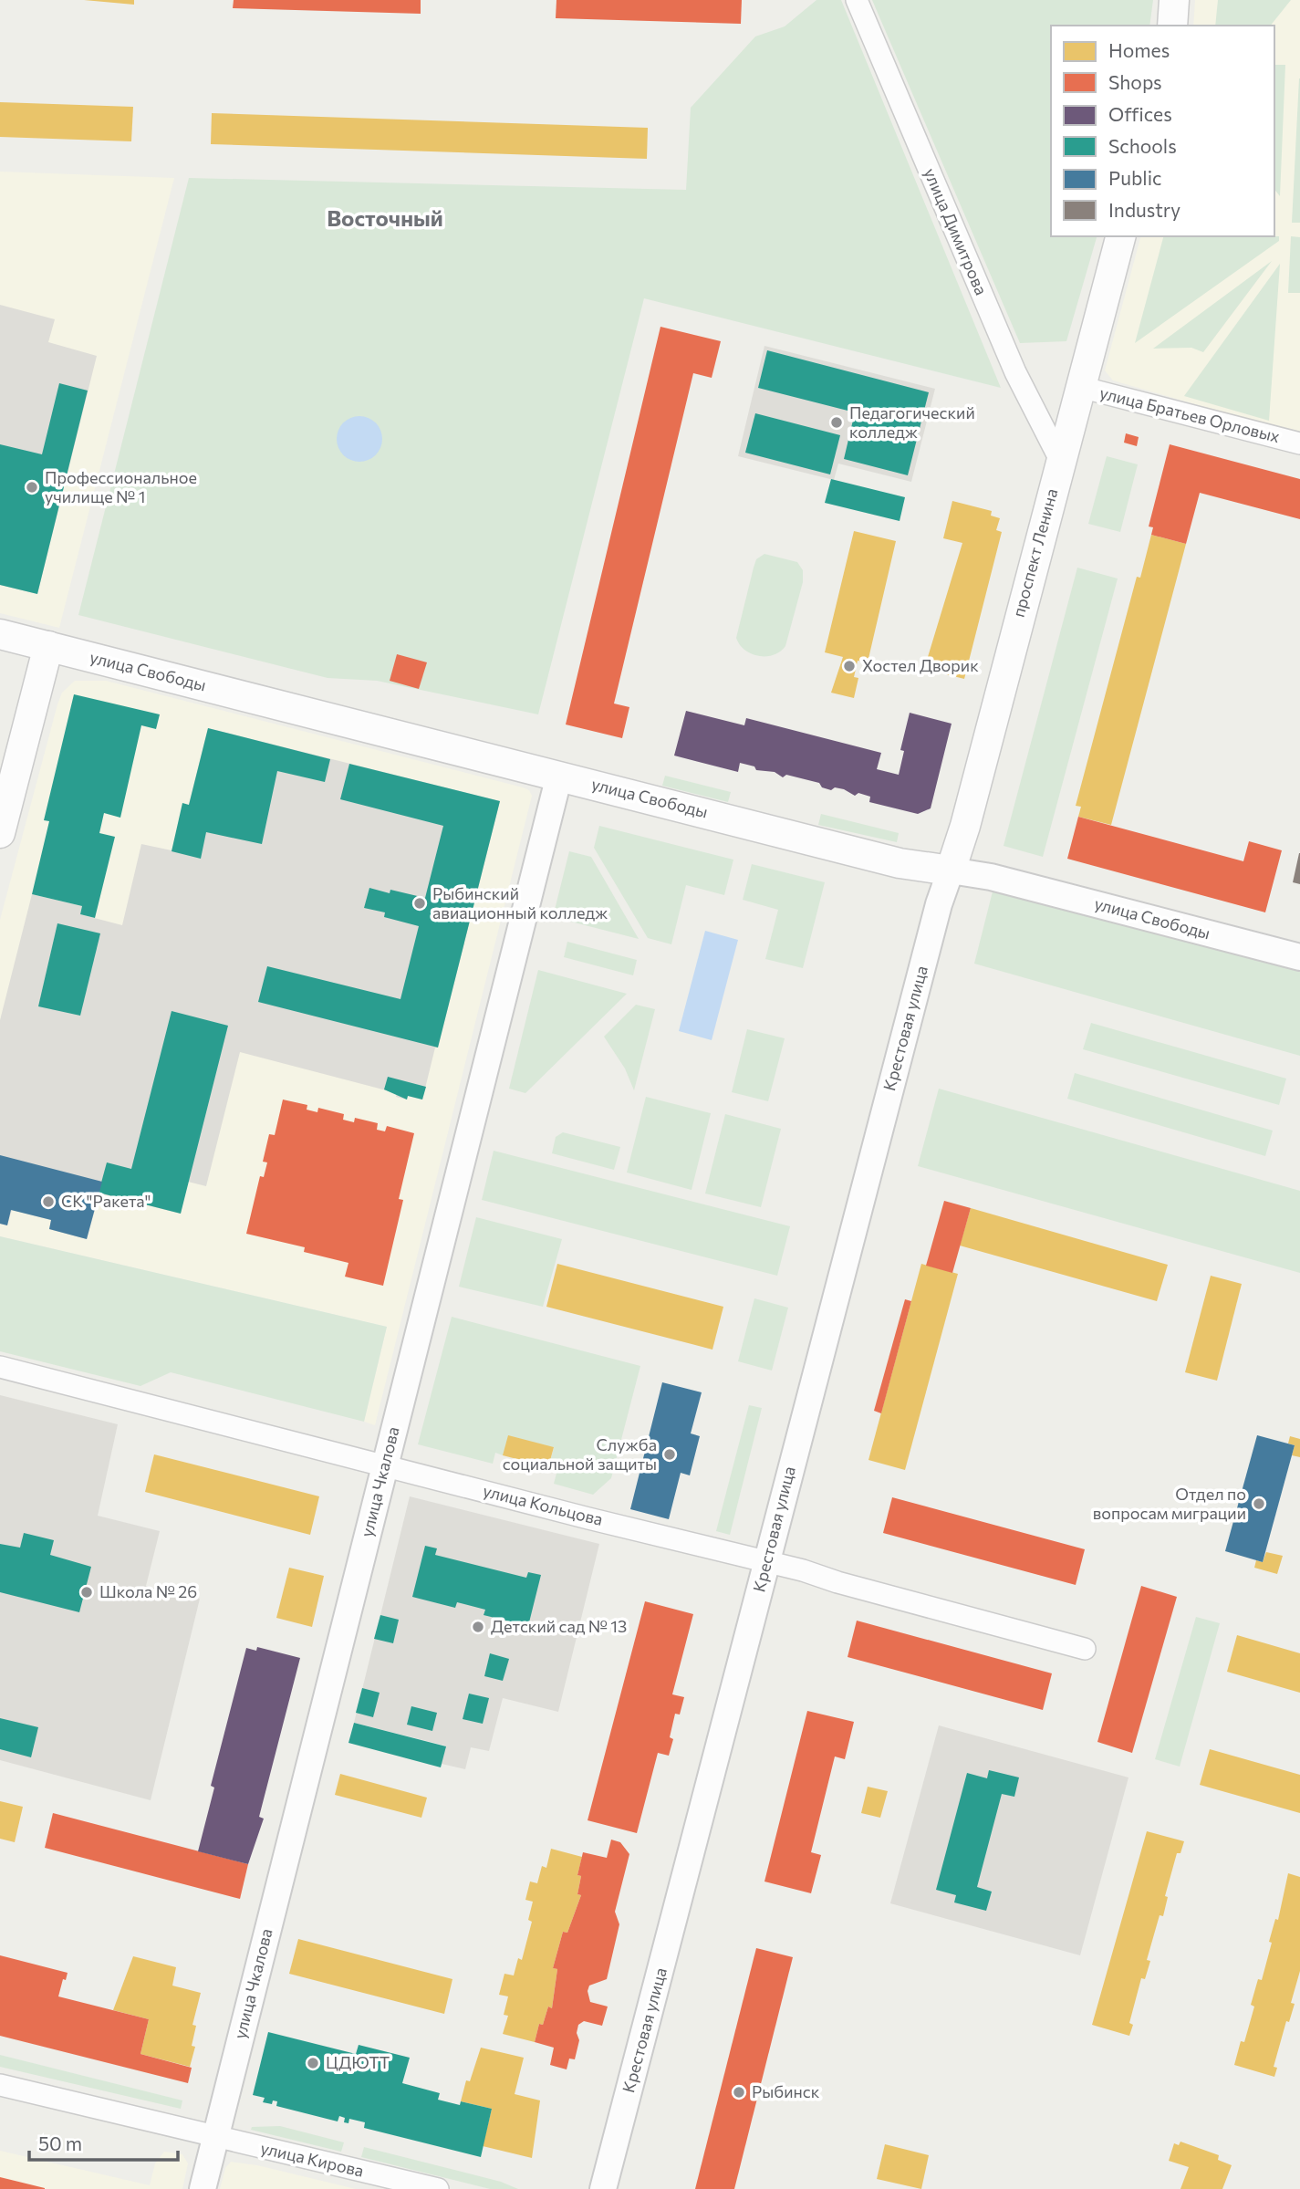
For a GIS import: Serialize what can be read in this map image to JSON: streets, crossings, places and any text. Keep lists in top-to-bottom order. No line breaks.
{"streets":{"main road":["проспект Ленина","улица Свободы"],"street":["улица Димитрова","улица Братьев Орловых","Крестовая улица","улица Чкалова","улица Кольцова","улица Кирова"]},"crossings":[["улица Димитрова","проспект Ленина"],["улица Братьев Орловых","проспект Ленина"],["проспект Ленина","улица Свободы"],["проспект Ленина","Крестовая улица"],["улица Свободы","Крестовая улица"],["улица Свободы","улица Чкалова"],["Крестовая улица","улица Кольцова"],["улица Чкалова","улица Кольцова"],["улица Чкалова","улица Кирова"]],"districts":["Восточный"],"places":["Педагогический колледж","Профессиональное училище № 1","Хостел Дворик","Рыбинский авиационный колледж","СК \"Ракета\"","Служба социальной защиты","Отдел по вопросам миграции","Школа № 26","Детский сад № 13","ЦДЮТТ","Рыбинск"],"legend":["Homes","Shops","Offices","Schools","Public","Industry"],"scale_bar":"50 m"}
